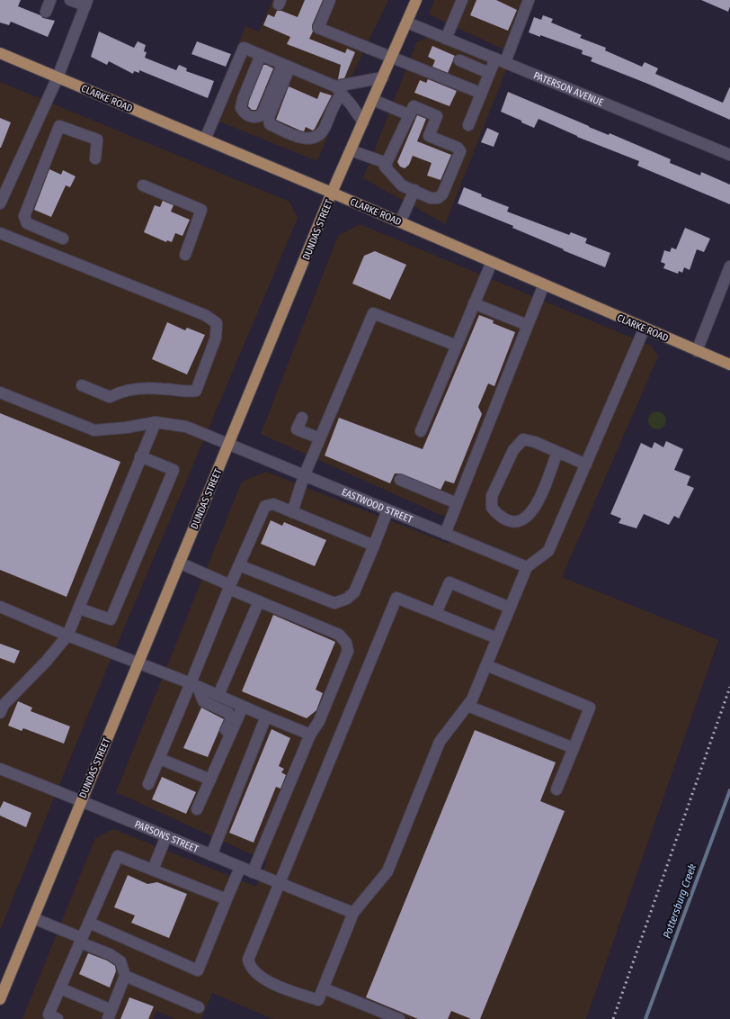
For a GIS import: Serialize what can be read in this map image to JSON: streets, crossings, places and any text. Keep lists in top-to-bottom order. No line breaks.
{"streets":{"main road":["CLARKE ROAD","DUNDAS STREET"],"street":["PATERSON AVENUE","EASTWOOD STREET","PARSONS STREET"]},"crossings":[["PATERSON AVENUE","DUNDAS STREET"],["CLARKE ROAD","DUNDAS STREET"],["DUNDAS STREET","EASTWOOD STREET"],["DUNDAS STREET","PARSONS STREET"]],"water":["Pottersburg Creek"]}
